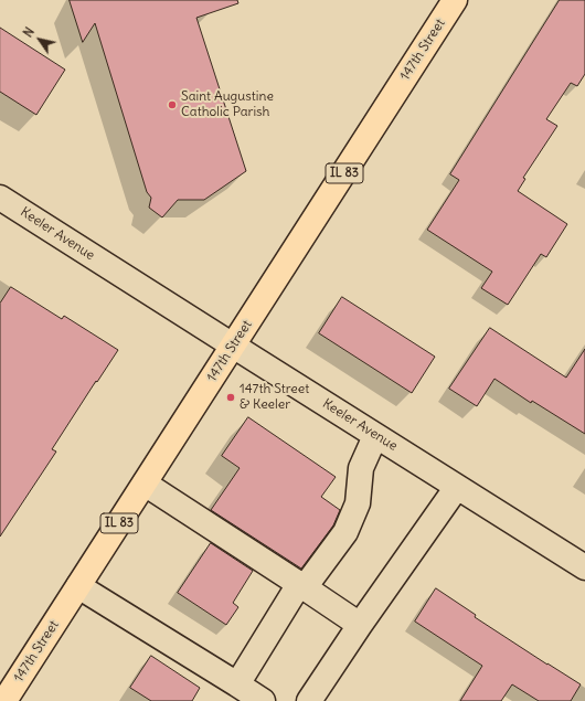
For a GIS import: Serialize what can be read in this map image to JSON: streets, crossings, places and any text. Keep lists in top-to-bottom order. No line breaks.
{"streets":{"main road":["147th Street","IL 83"],"street":["Keeler Avenue"]},"crossings":[["147th Street","Keeler Avenue"]],"places":["Saint Augustine Catholic Parish","147th Street & Keeler"],"north":"top left"}
